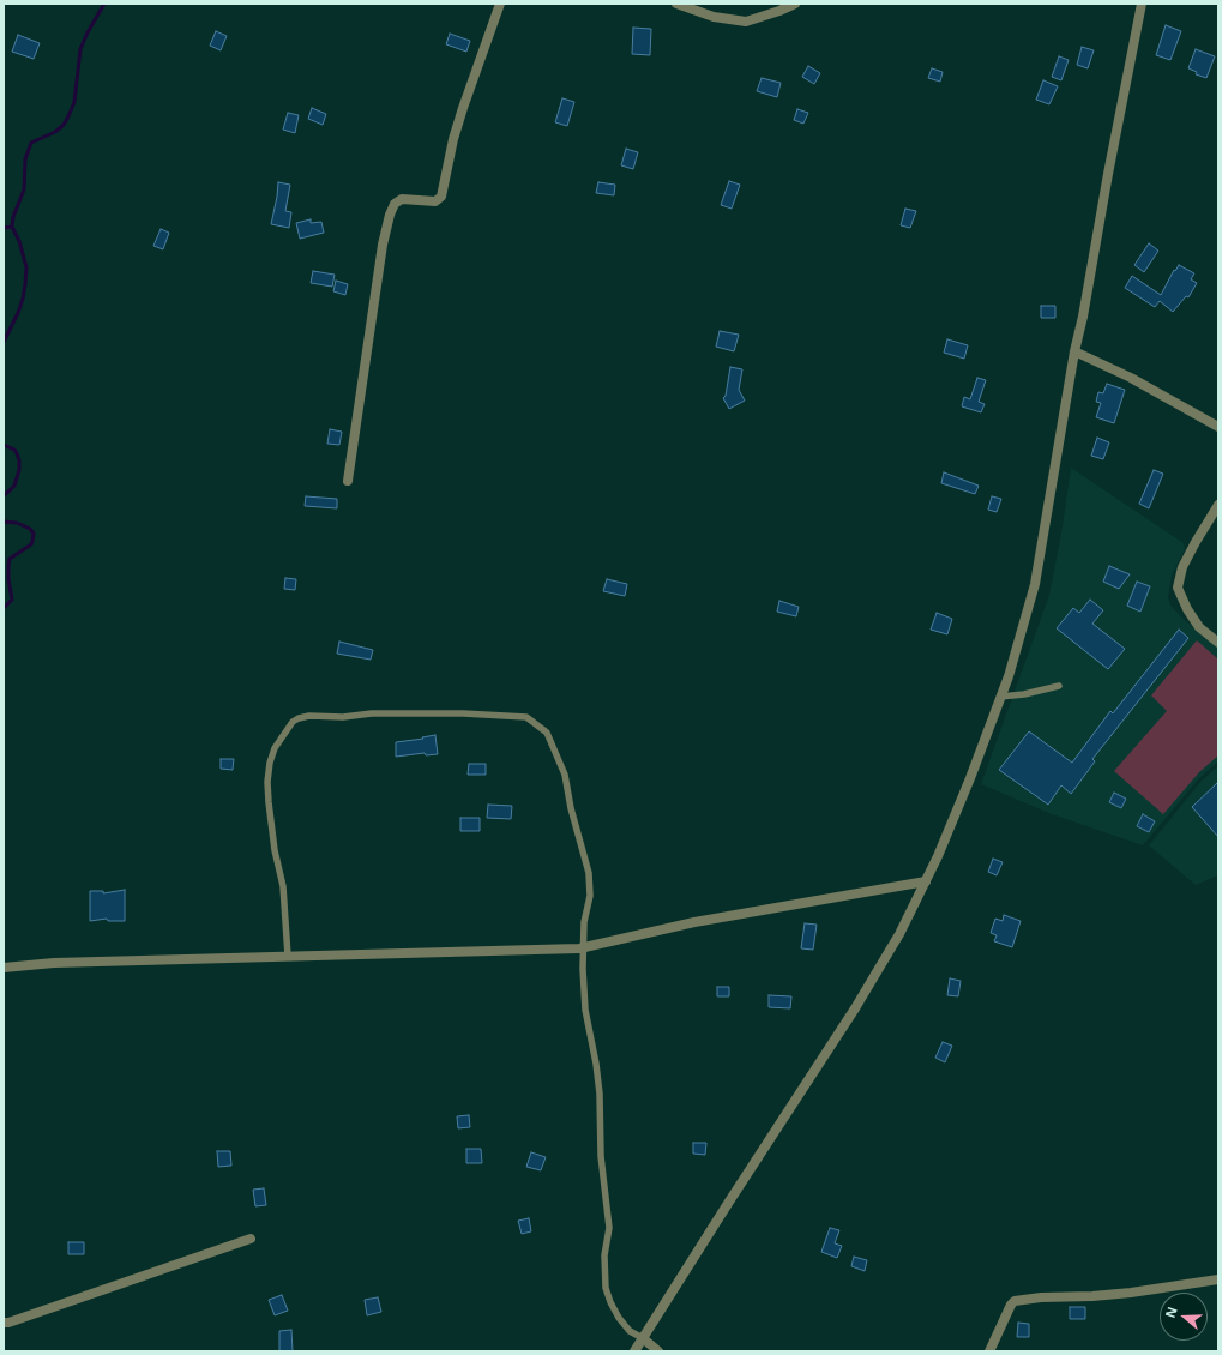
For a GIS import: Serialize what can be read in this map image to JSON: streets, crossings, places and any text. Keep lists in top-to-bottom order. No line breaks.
{"north":"left"}
